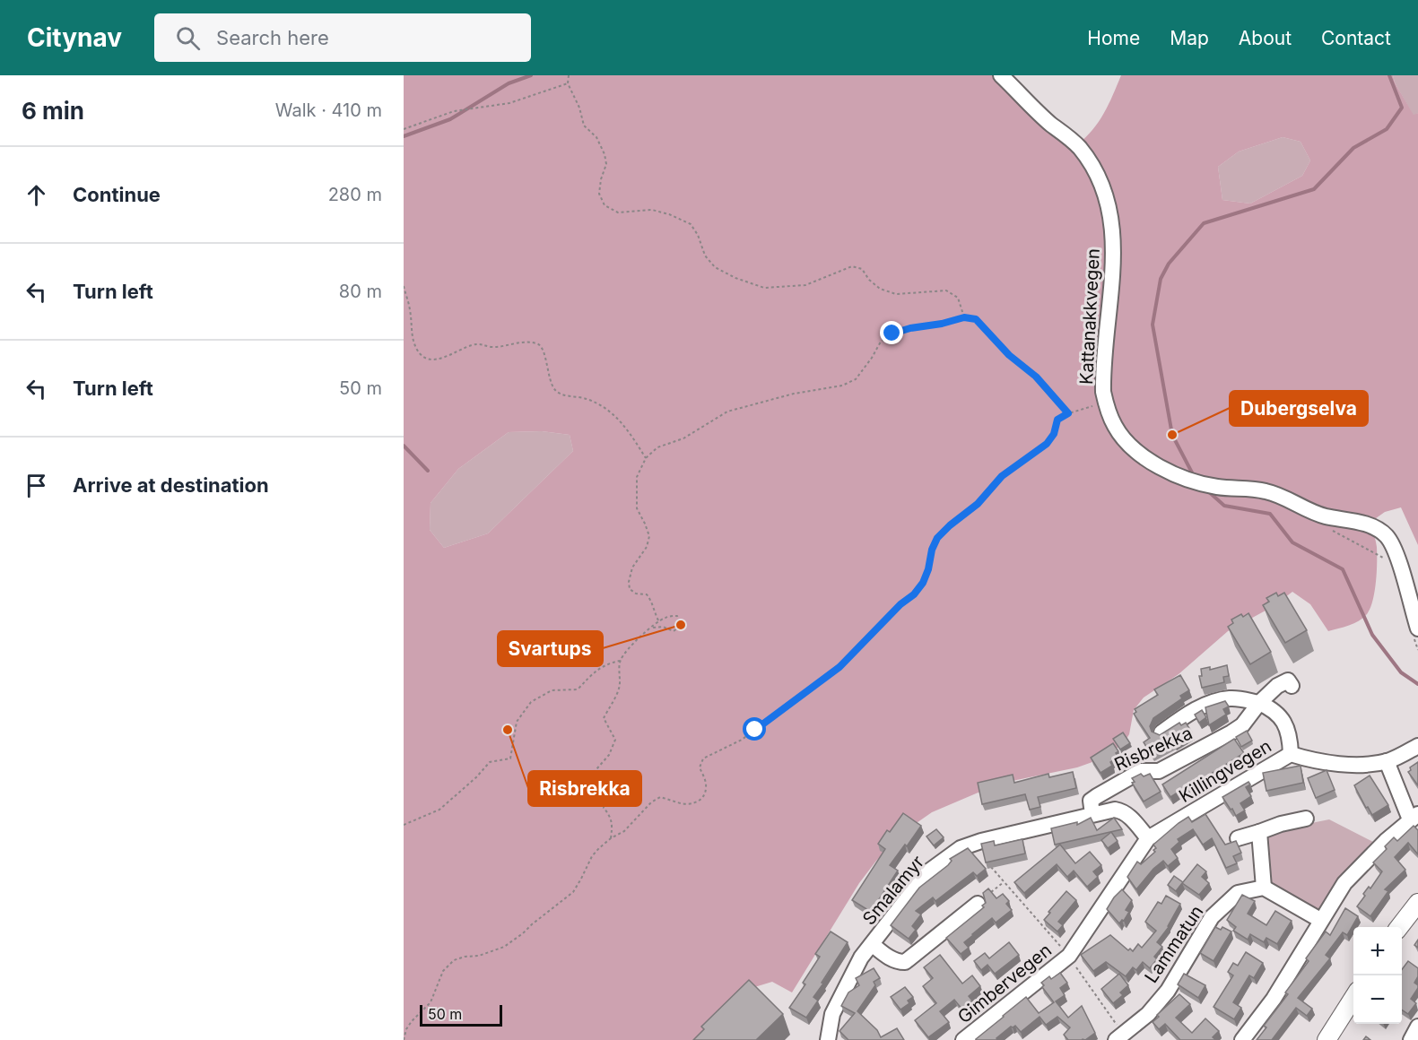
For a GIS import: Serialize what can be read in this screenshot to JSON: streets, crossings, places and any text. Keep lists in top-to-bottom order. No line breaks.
{"streets":{"street":["Kattanakkvegen","Risbrekka","Killingvegen","Smalamyr","Lammatun","Gimbervegen"]},"crossings":[["Risbrekka","Killingvegen"],["Risbrekka","Smalamyr"],["Killingvegen","Gimbervegen"]],"places":["Dubergselva","Svartups","Risbrekka"],"scale_bar":"50 m","page":{"header":"Citynav","search":"Search here","nav":["Home","Map","About","Contact"],"heading":["6 min","Walk · 410 m"],"list":[["Continue","280 m"],["Turn left","80 m"],["Turn left","50 m"],"Arrive at destination"],"map_buttons":["+","−"],"scale":"50 m"}}
